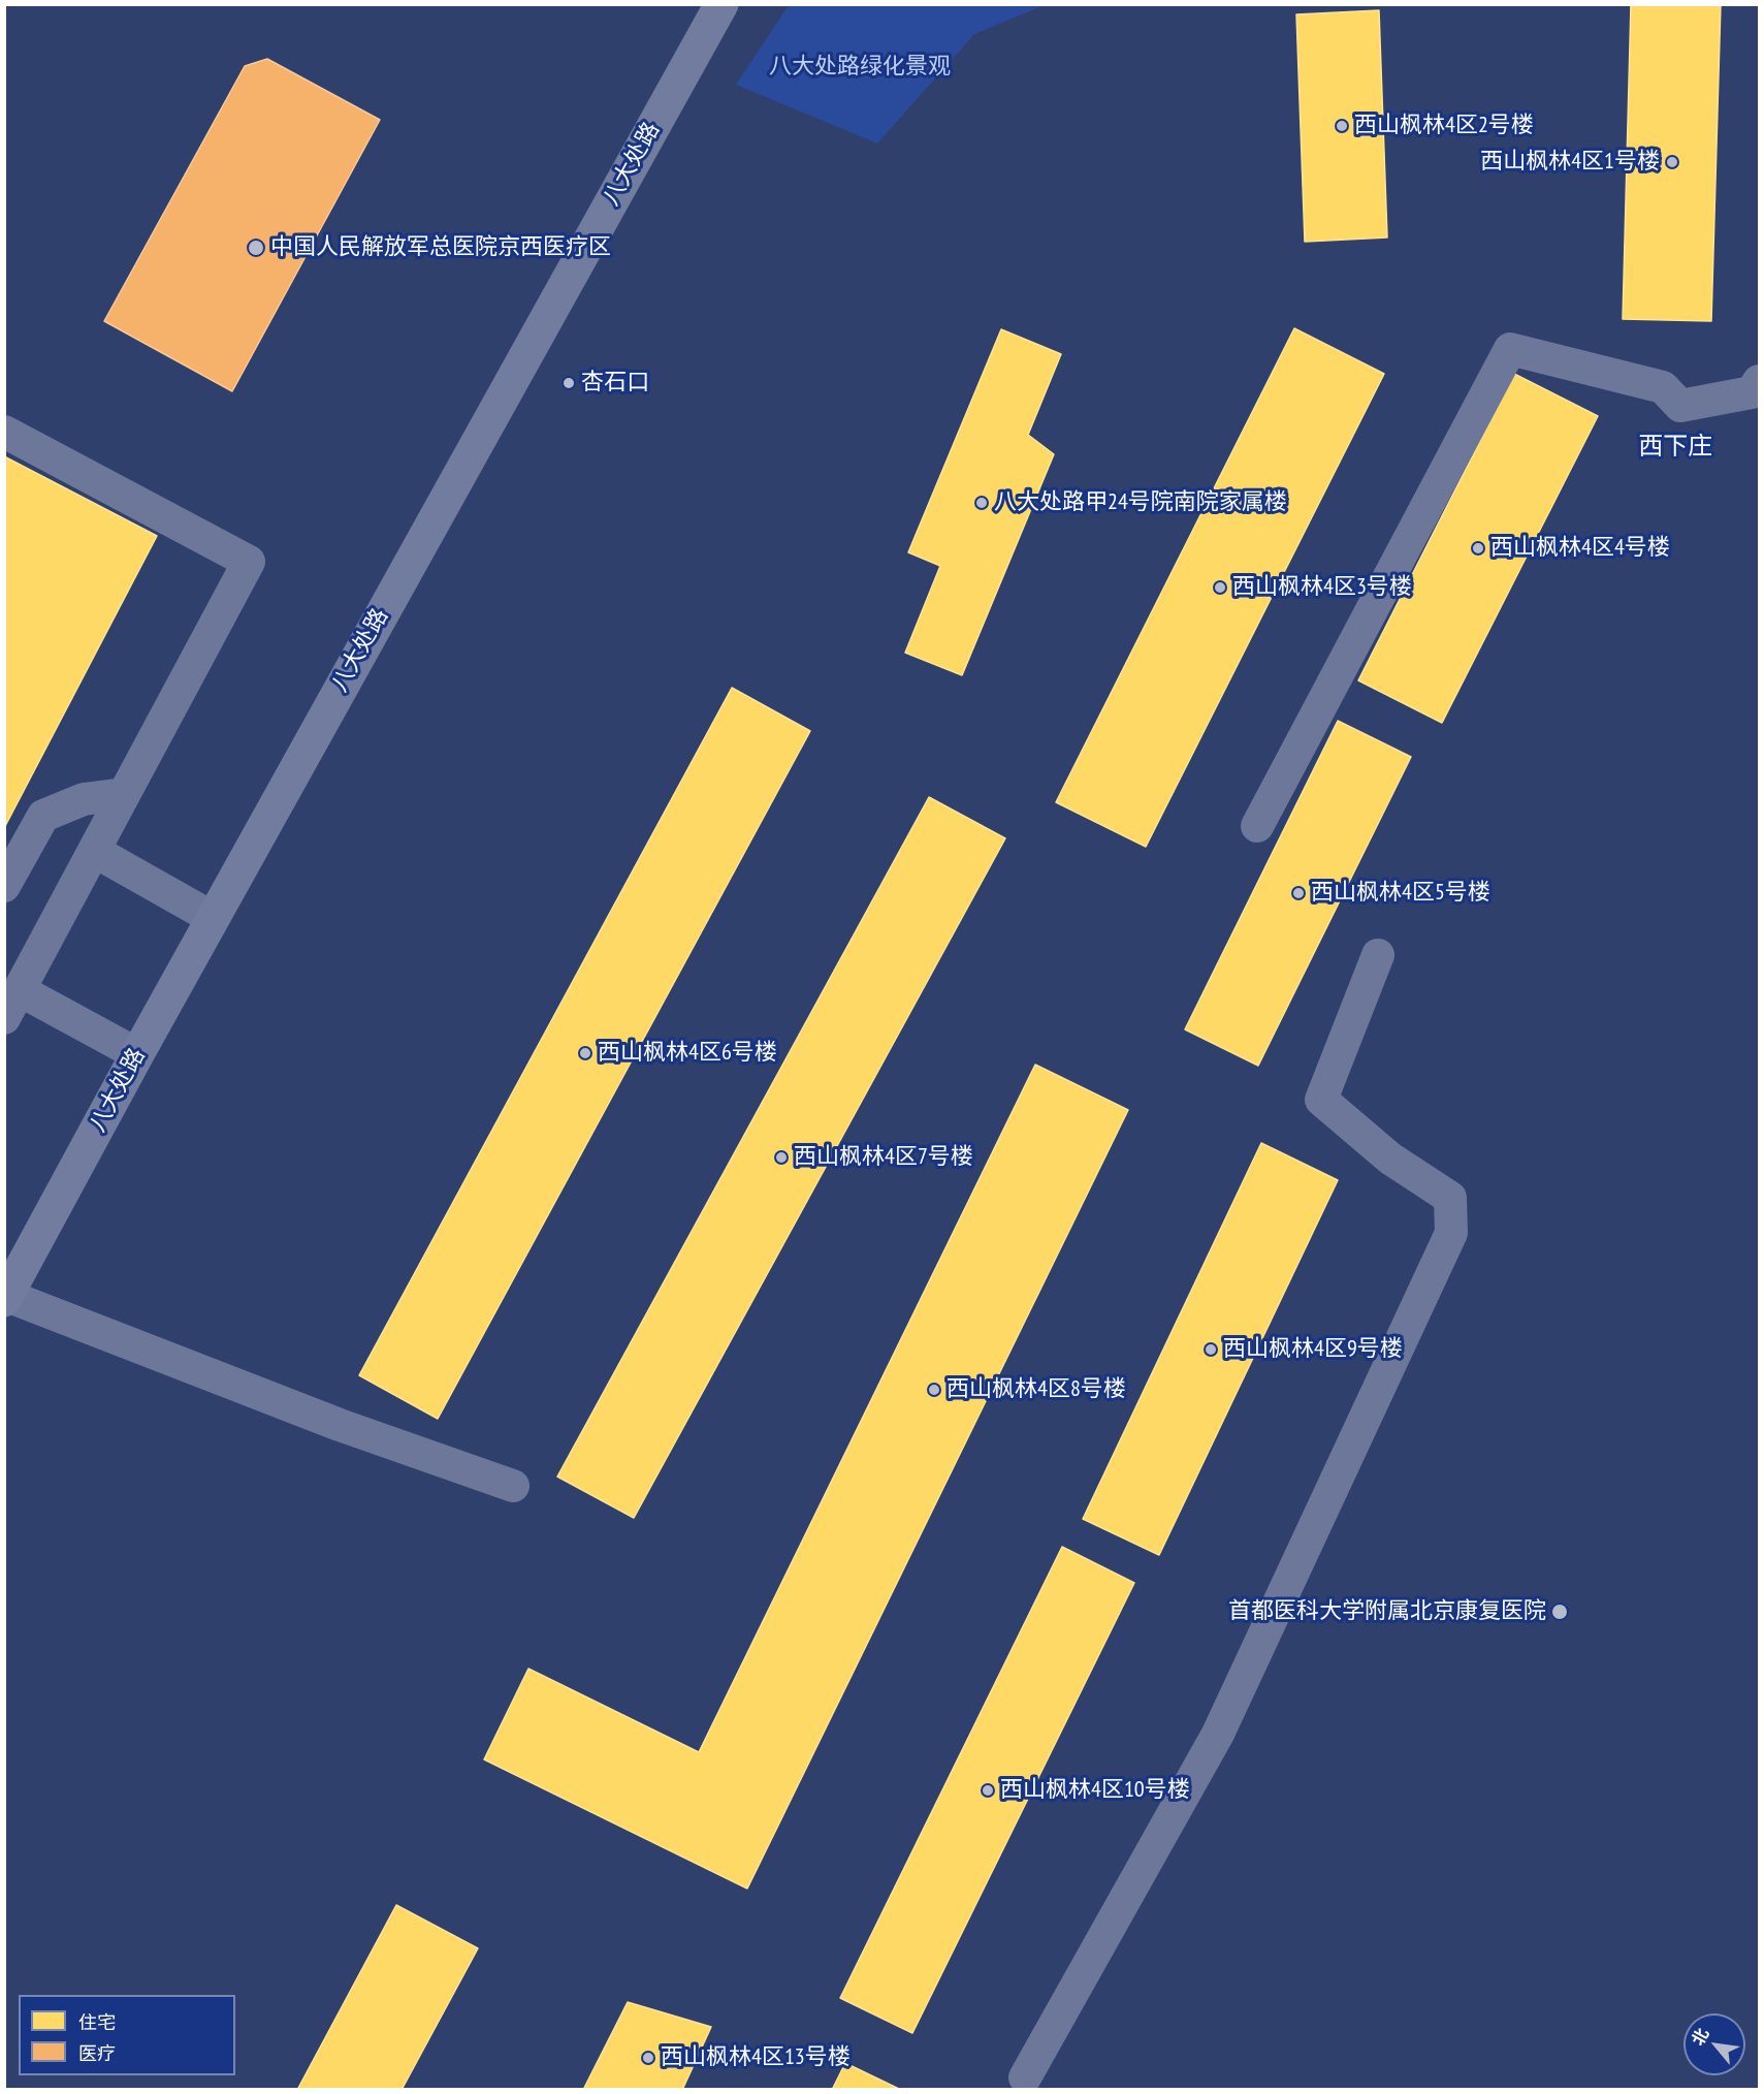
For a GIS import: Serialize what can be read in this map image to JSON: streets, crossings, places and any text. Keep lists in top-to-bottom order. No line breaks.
{"streets":{"street":["八大处路"]},"districts":["西下庄"],"parks":["八大处路绿化景观"],"places":["西山枫林4区2号楼","西山枫林4区1号楼","中国人民解放军总医院京西医疗区","杏石口","八大处路甲24号院南院家属楼","西山枫林4区4号楼","西山枫林4区3号楼","西山枫林4区5号楼","西山枫林4区6号楼","西山枫林4区7号楼","西山枫林4区9号楼","西山枫林4区8号楼","首都医科大学附属北京康复医院","西山枫林4区10号楼","西山枫林4区13号楼"],"legend":["住宅","医疗"],"north":"top left"}
